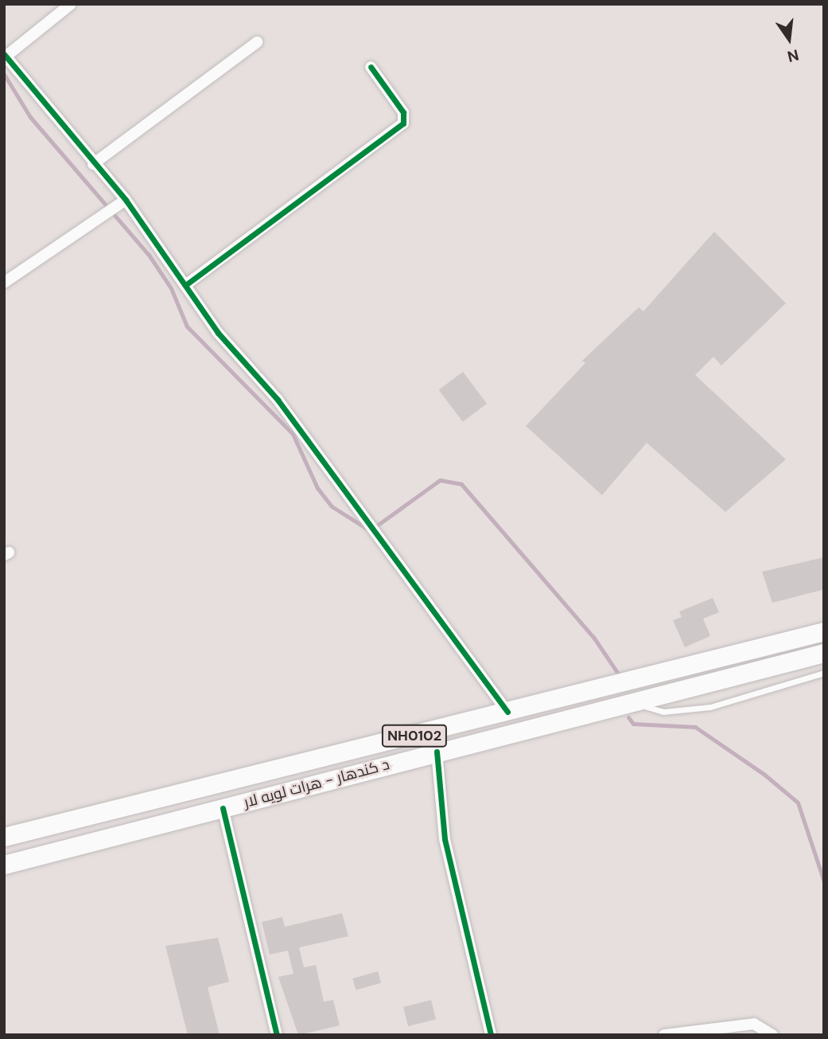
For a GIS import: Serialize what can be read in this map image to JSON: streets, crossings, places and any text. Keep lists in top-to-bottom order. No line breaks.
{"streets":{"highway":["NH0102","د کندهار - هرات لويه لار"]},"north":"bottom"}
